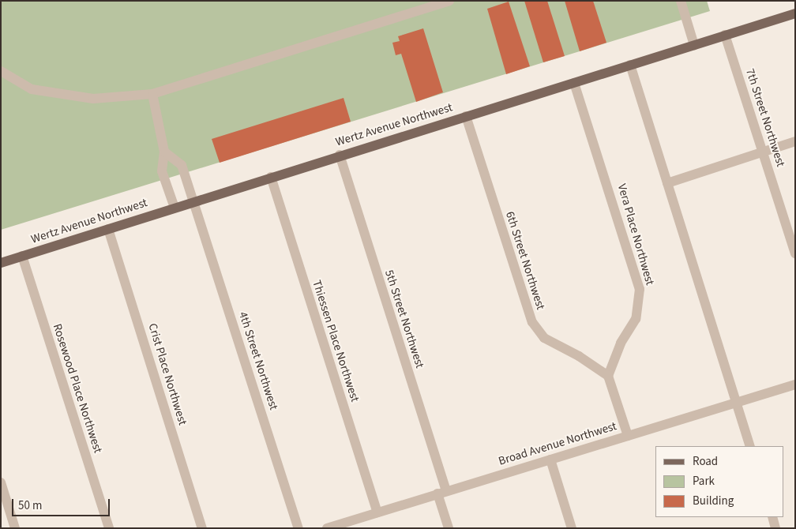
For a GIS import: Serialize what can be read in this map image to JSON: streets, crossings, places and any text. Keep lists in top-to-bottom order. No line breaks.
{"streets":{"main road":["Wertz Avenue Northwest"],"street":["7th Street Northwest","Vera Place Northwest","6th Street Northwest","5th Street Northwest","Thiessen Place Northwest","4th Street Northwest","Crist Place Northwest","Rosewood Place Northwest","Broad Avenue Northwest"]},"crossings":[["7th Street Northwest","Wertz Avenue Northwest"],["Wertz Avenue Northwest","Vera Place Northwest"],["Wertz Avenue Northwest","6th Street Northwest"],["Wertz Avenue Northwest","5th Street Northwest"],["Wertz Avenue Northwest","Thiessen Place Northwest"],["Wertz Avenue Northwest","4th Street Northwest"],["Wertz Avenue Northwest","Crist Place Northwest"],["Wertz Avenue Northwest","Rosewood Place Northwest"],["Vera Place Northwest","6th Street Northwest"],["5th Street Northwest","Broad Avenue Northwest"],["Thiessen Place Northwest","Broad Avenue Northwest"]],"legend":["Road","Park","Building"],"scale_bar":"50 m"}
